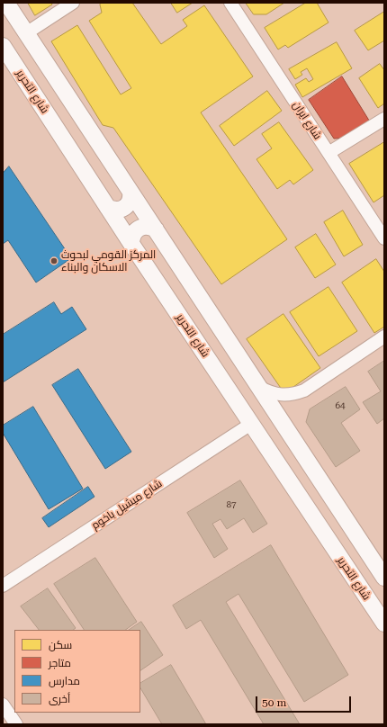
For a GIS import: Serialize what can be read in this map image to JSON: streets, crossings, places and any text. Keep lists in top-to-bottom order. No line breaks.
{"streets":{"main road":["شارع التحرير"],"street":["شارع ايران","شارع ميشيل باخوم"]},"crossings":[["شارع التحرير","شارع ميشيل باخوم"]],"places":["المركز القومي لبحوث الاسكان والبناء"],"house_numbers":["64","87"],"legend":["سكن","متاجر","مدارس","أخرى"],"scale_bar":"50 m"}
